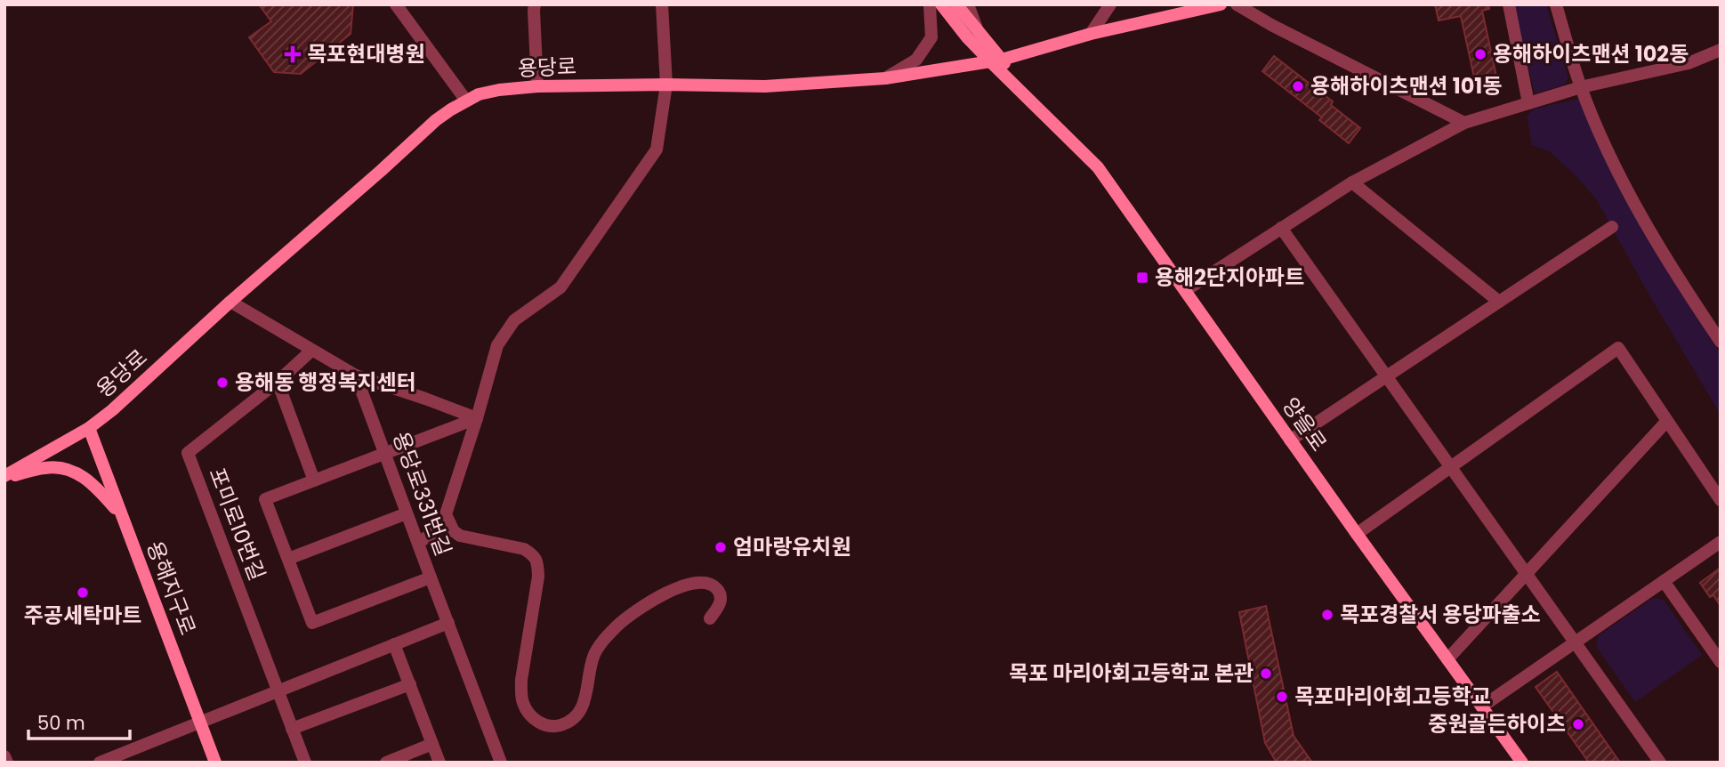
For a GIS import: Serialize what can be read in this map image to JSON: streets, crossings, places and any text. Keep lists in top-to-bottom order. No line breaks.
{"streets":{"street":["용당로","양을로","용당로331번길","포미로10번길","용해지구로"]},"crossings":[["용당로","양을로"],["용당로","용해지구로"]],"places":{"health":["목포현대병원"],"other":["용해하이츠맨션 102동","용해하이츠맨션 101동","용해동 행정복지센터","엄마랑유치원","주공세탁마트","목포경찰서 용당파출소","목포 마리아회고등학교 본관","목포마리아회고등학교","중원골든하이츠"],"transit":["용해2단지아파트"]},"scale_bar":"50 m"}
